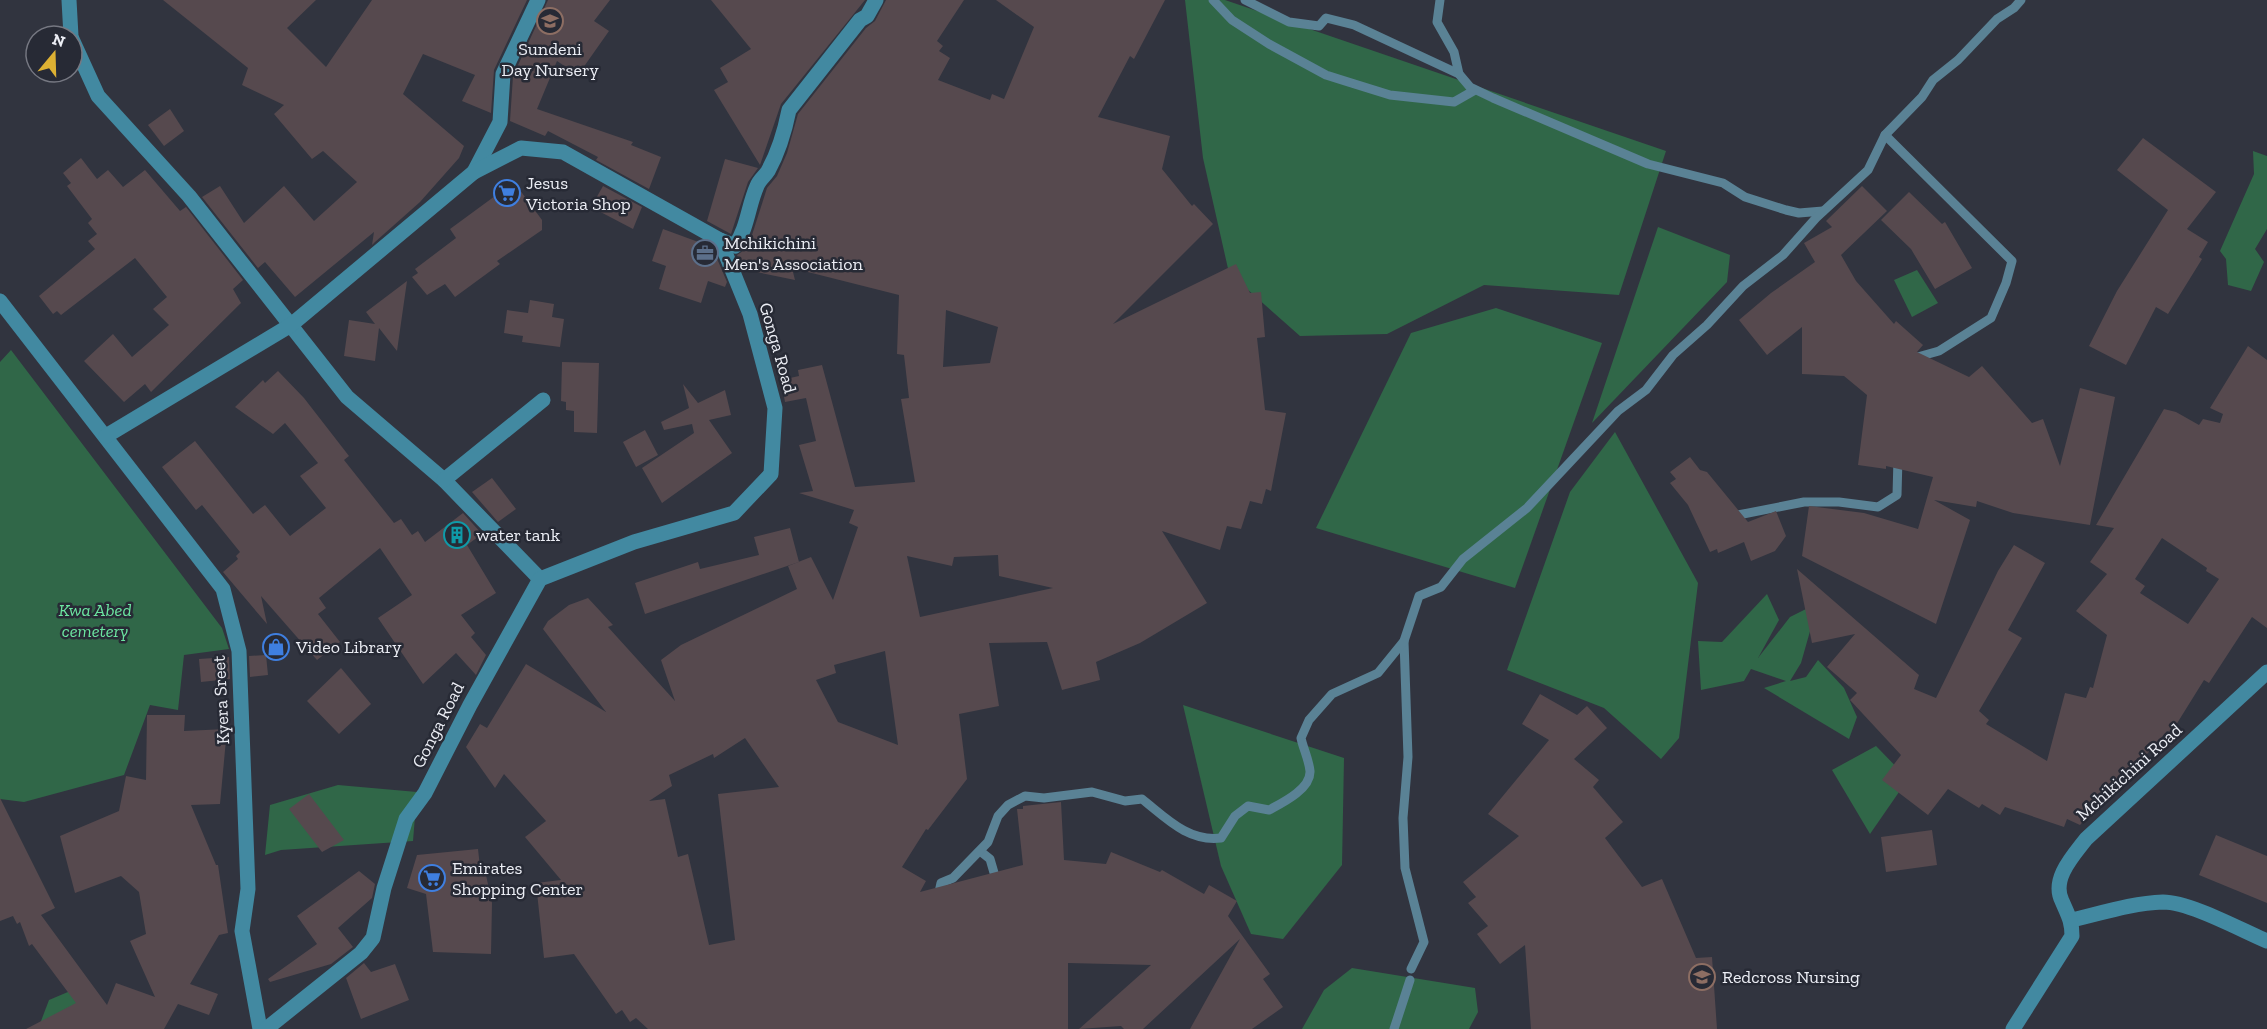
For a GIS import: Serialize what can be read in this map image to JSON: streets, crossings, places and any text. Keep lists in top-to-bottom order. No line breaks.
{"streets":{"street":["Gonga Road","Kyera Sreet","Mchikichini Road"]},"parks":["Kwa Abed cemetery"],"places":{"school or university":["Sundeni Day Nursery","Redcross Nursing"],"supermarket":["Jesus Victoria Shop","Emirates Shopping Center"],"office":["Mchikichini Men's Association"],"building":["water tank"],"shop":["Video Library"]},"north":"top"}
